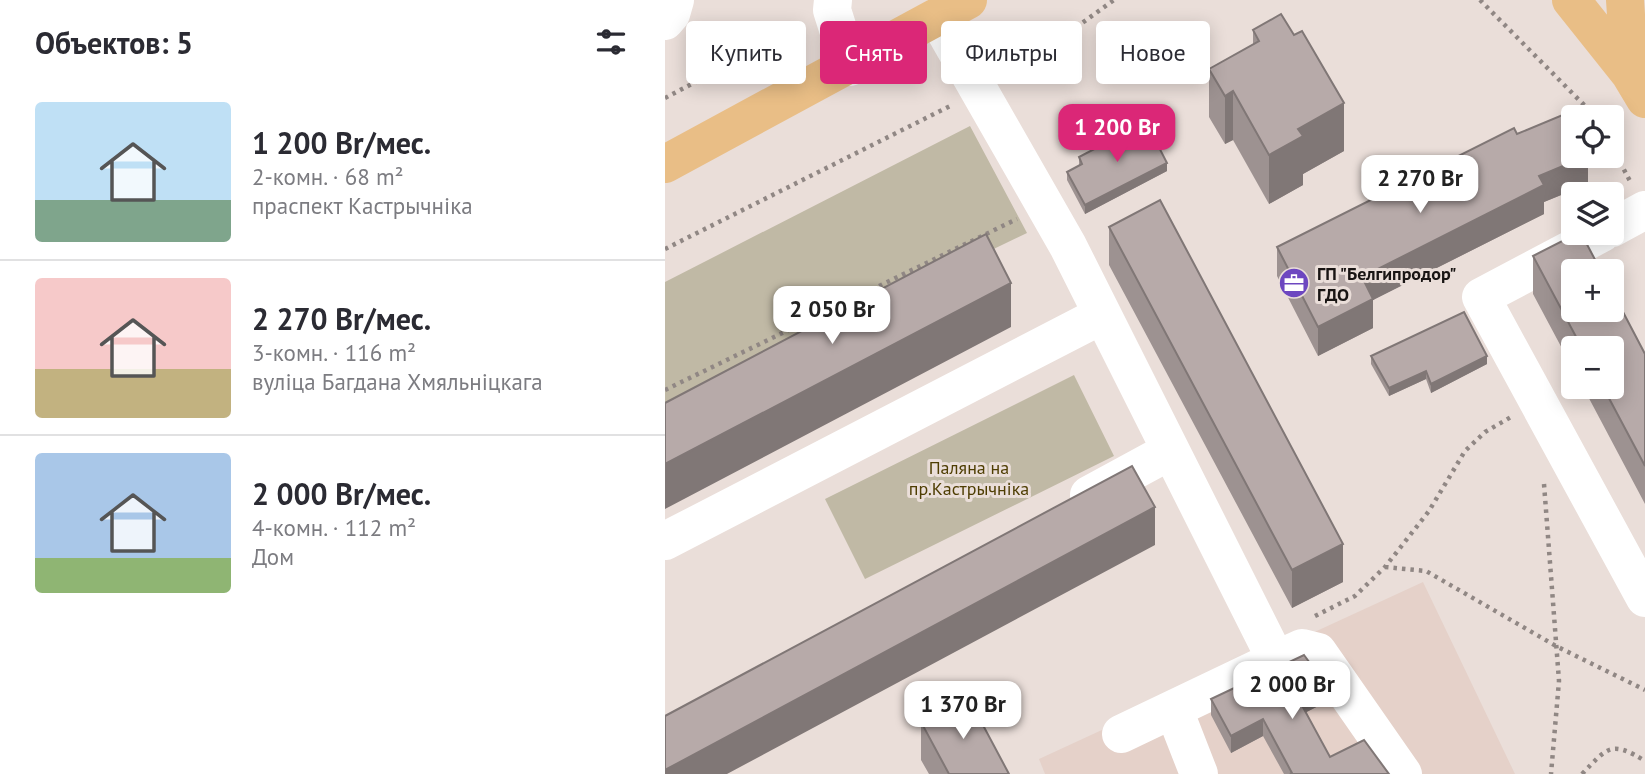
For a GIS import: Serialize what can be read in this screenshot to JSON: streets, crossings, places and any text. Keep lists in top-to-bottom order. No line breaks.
{"parks":["Паляна на пр.Кастрычніка"],"places":{"office":["ГП \"Белгипродор\" ГДО"]},"page":{"heading":"Объектов: 5","chip":["Купить","Снять","Фильтры","Новое"],"list":[{"name":"1 200 Br/мес.","note":"2-комн. · 68 m² · праспект Кастрычніка"},{"name":"2 270 Br/мес.","note":"3-комн. · 116 m² · вуліца Багдана Хмяльніцкага"},{"name":"2 000 Br/мес.","note":"4-комн. · 112 m² · Дом"}],"price":["1 200 Br","2 270 Br","2 050 Br","2 000 Br","1 370 Br"],"map_buttons":["+","−"]}}
